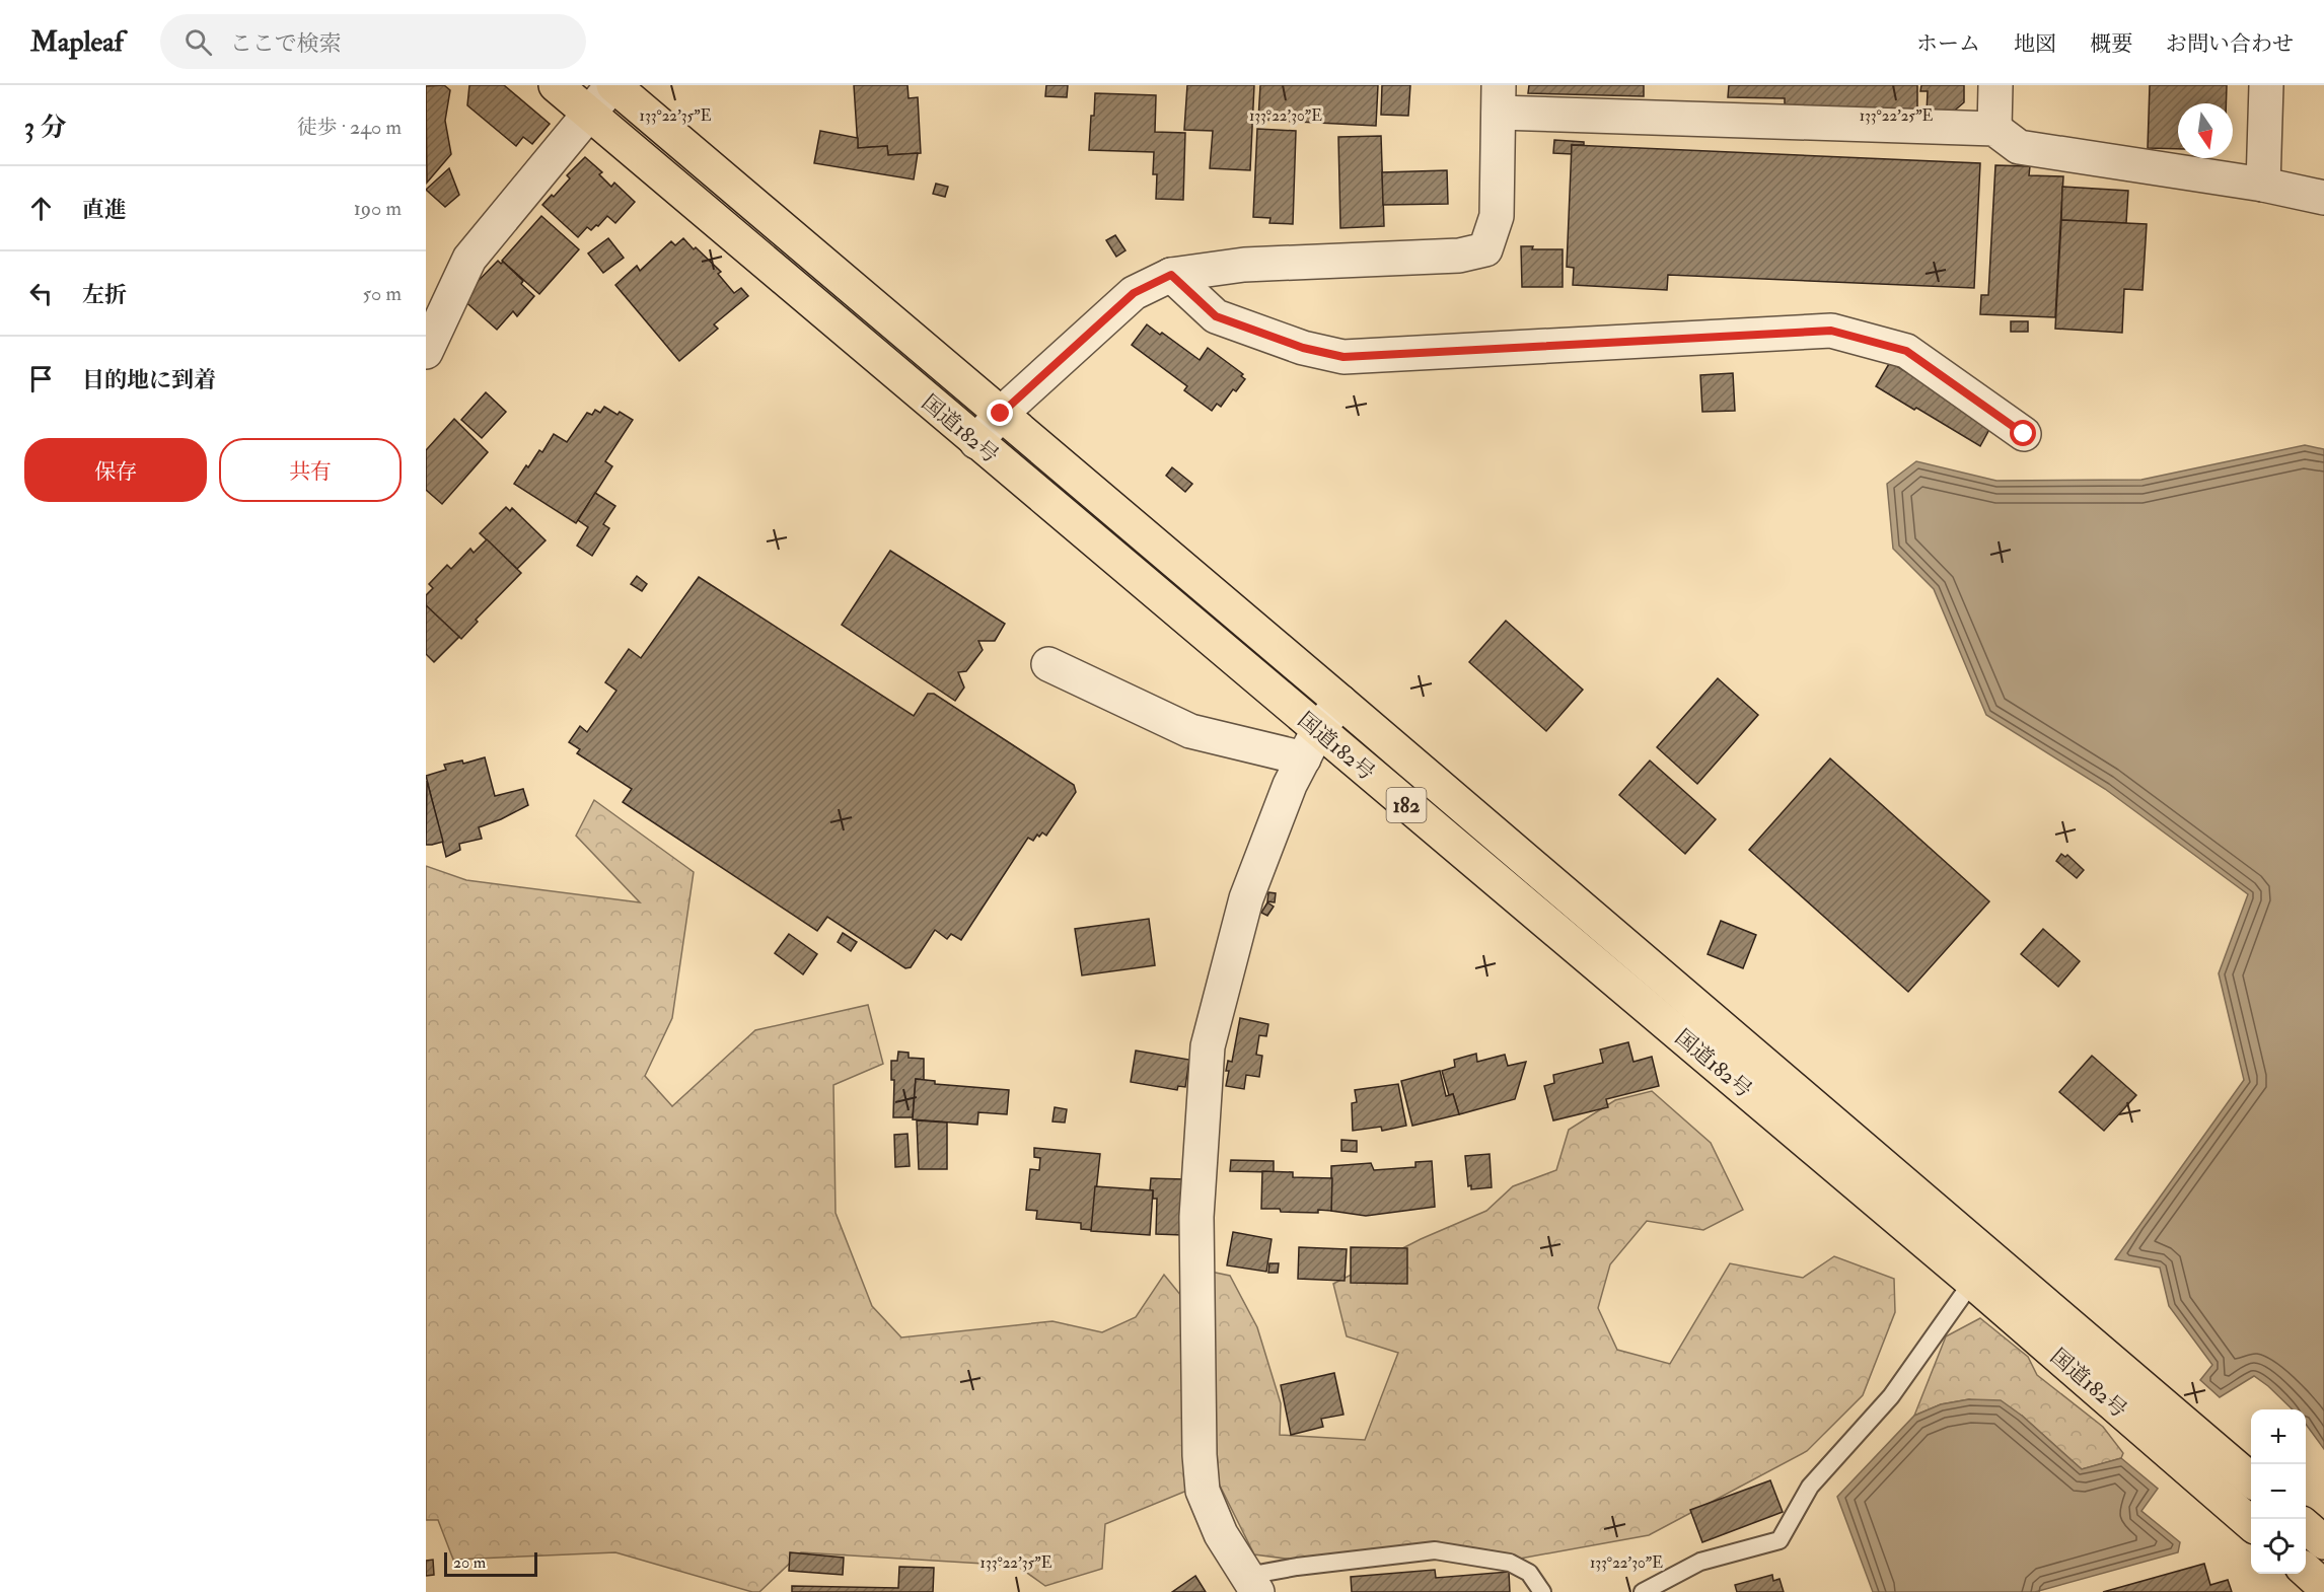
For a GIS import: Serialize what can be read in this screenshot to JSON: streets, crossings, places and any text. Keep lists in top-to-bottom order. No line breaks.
{"streets":{"highway":["国道182号","182"]},"scale_bar":"20 m","north":"bottom","page":{"header":"Mapleaf","search":"ここで検索","nav":["ホーム","地図","概要","お問い合わせ"],"heading":["3 分","徒歩 · 240 m"],"list":[["直進","190 m"],["左折","50 m"],"目的地に到着"],"buttons":["保存","共有"],"map_buttons":["+","−"],"scale":"20 m"},"coordinates":["133°22'35\"E","133°22'30\"E","133°22'25\"E"]}
